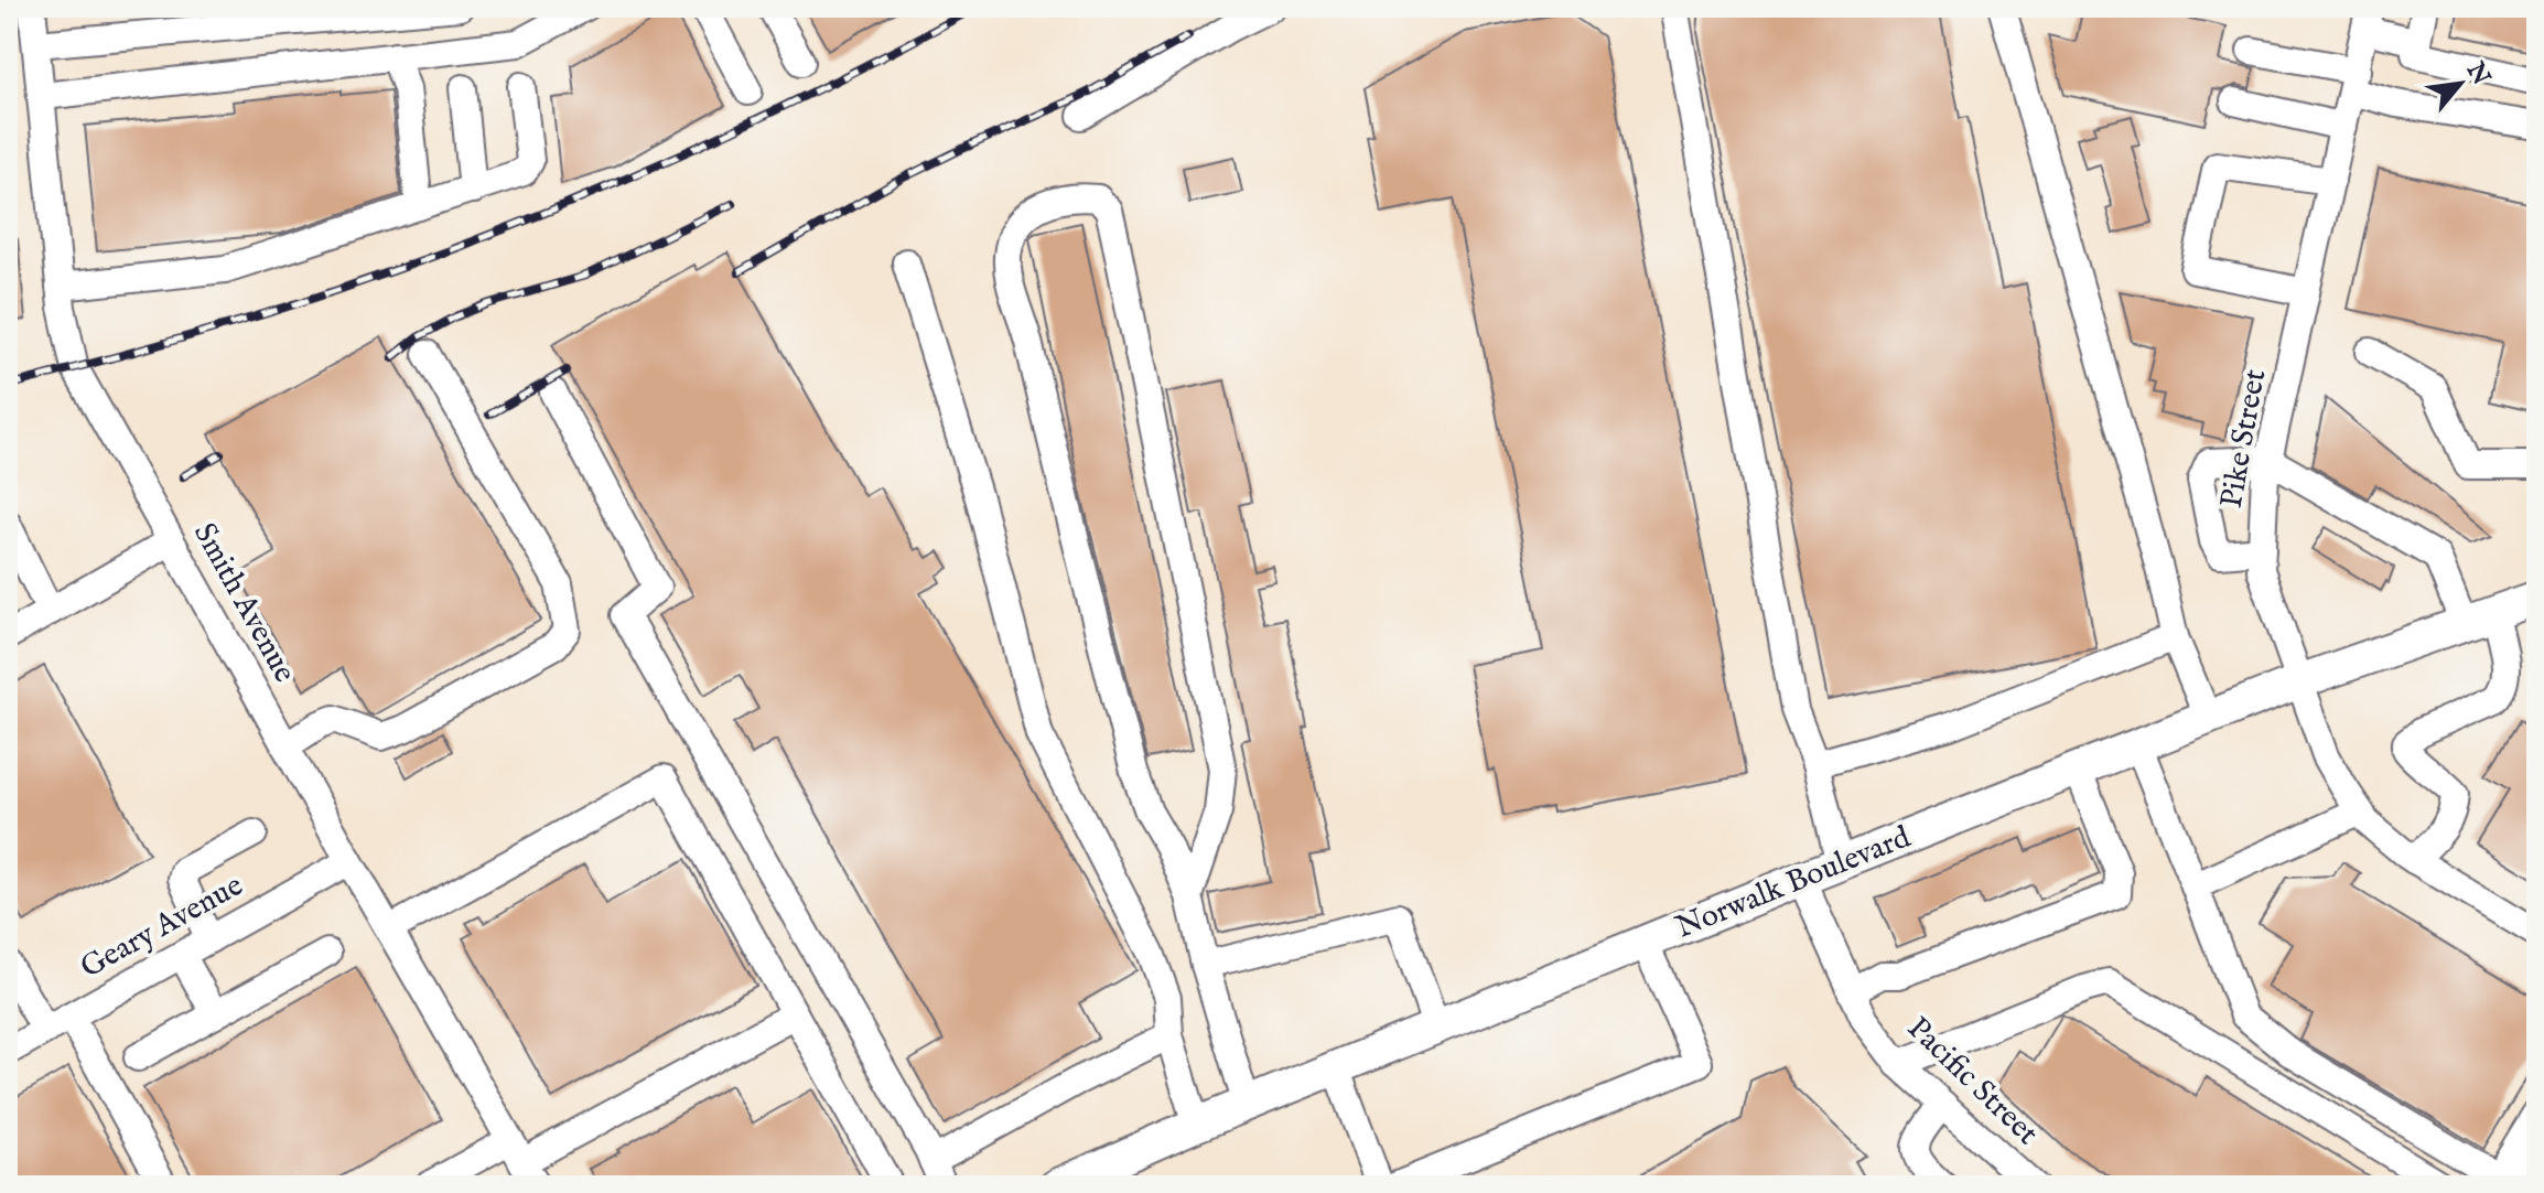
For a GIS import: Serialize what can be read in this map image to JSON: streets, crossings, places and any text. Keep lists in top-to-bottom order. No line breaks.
{"streets":{"main road":["Norwalk Boulevard"],"street":["Pike Street","Smith Avenue","Geary Avenue","Pacific Street"]},"crossings":[["Pike Street","Norwalk Boulevard"],["Smith Avenue","Geary Avenue"],["Norwalk Boulevard","Pacific Street"]],"north":"top right"}
